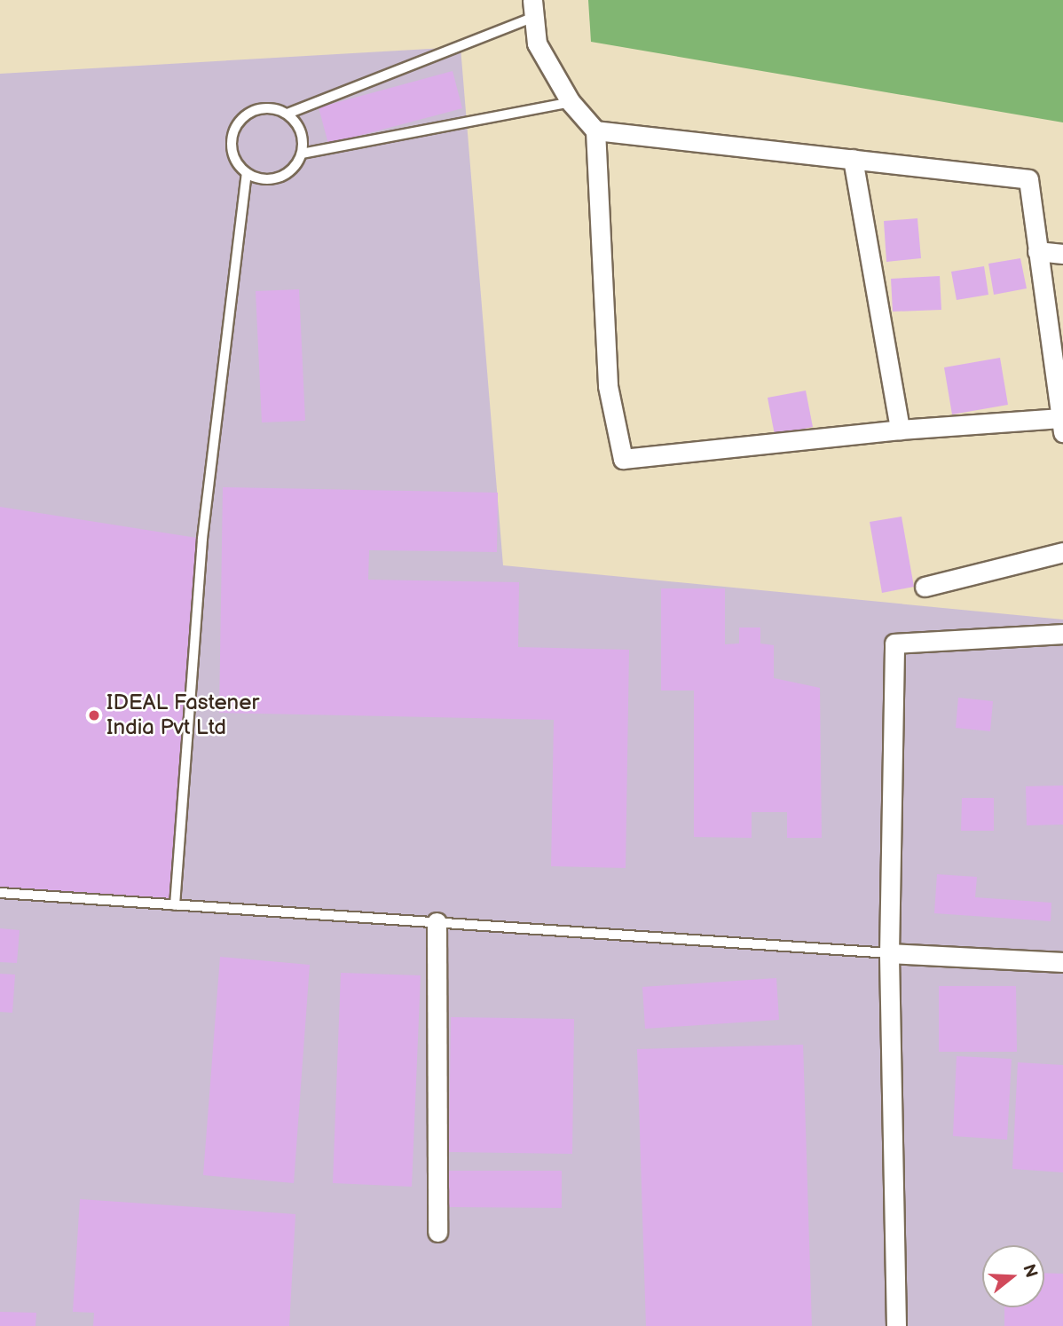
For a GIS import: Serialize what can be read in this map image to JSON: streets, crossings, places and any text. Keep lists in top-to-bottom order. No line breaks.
{"places":["IDEAL Fastener India Pvt Ltd"],"north":"right"}
